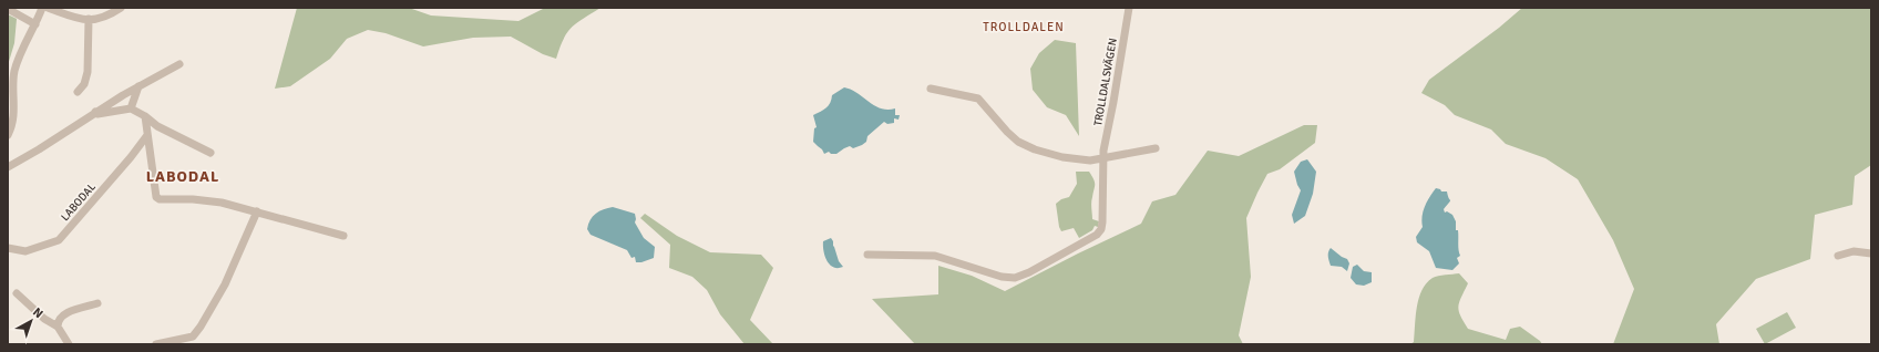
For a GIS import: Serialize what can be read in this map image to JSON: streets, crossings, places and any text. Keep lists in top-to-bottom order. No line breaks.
{"streets":{"street":["TROLLDALSVÄGEN","LABODAL"]},"districts":["TROLLDALEN","LABODAL"],"north":"top right"}
